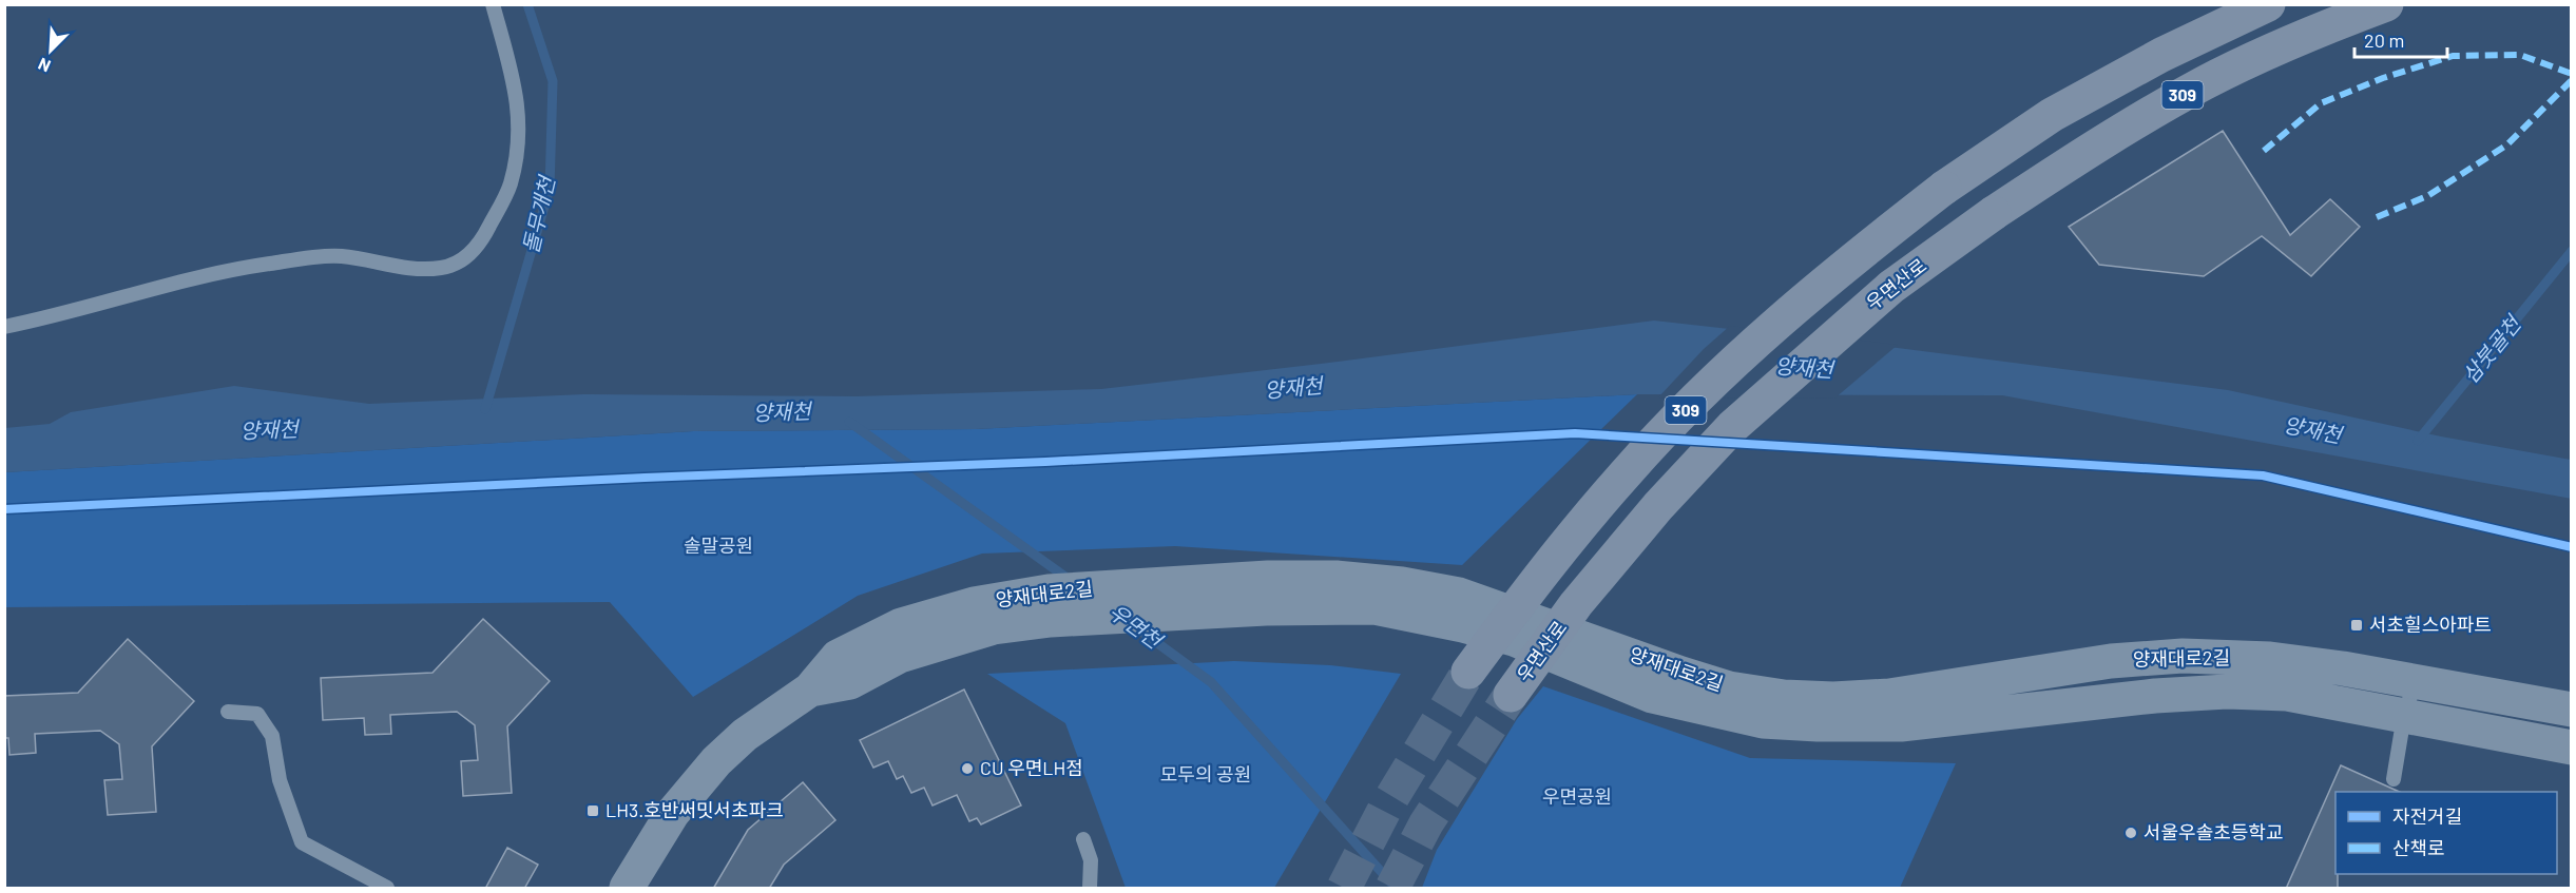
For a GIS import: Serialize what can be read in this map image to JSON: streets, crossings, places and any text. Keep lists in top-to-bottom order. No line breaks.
{"streets":{"highway":["309","우면산로"],"street":["양재대로2길"]},"water":["돌무개천","삼붓골천","양재천","우면천"],"parks":["솔말공원","모두의 공원","우면공원"],"places":{"transit":["서초힐스아파트","LH3.호반써밋서초파크"],"other":["CU 우면LH점","서울우솔초등학교"]},"legend":["자전거길","산책로"],"scale_bar":"20 m","north":"bottom left"}
